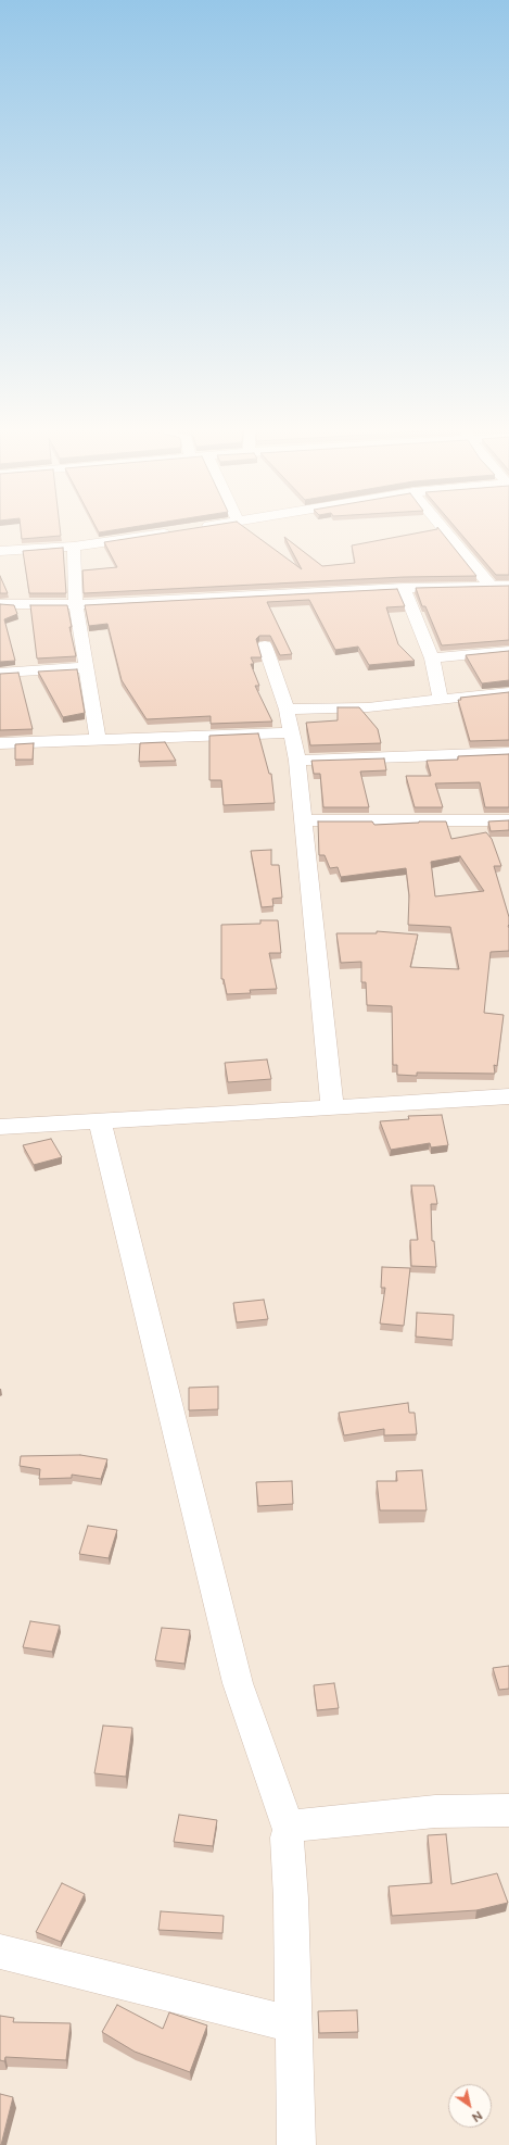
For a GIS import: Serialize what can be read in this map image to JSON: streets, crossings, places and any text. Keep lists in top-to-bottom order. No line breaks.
{"north":"bottom right"}
